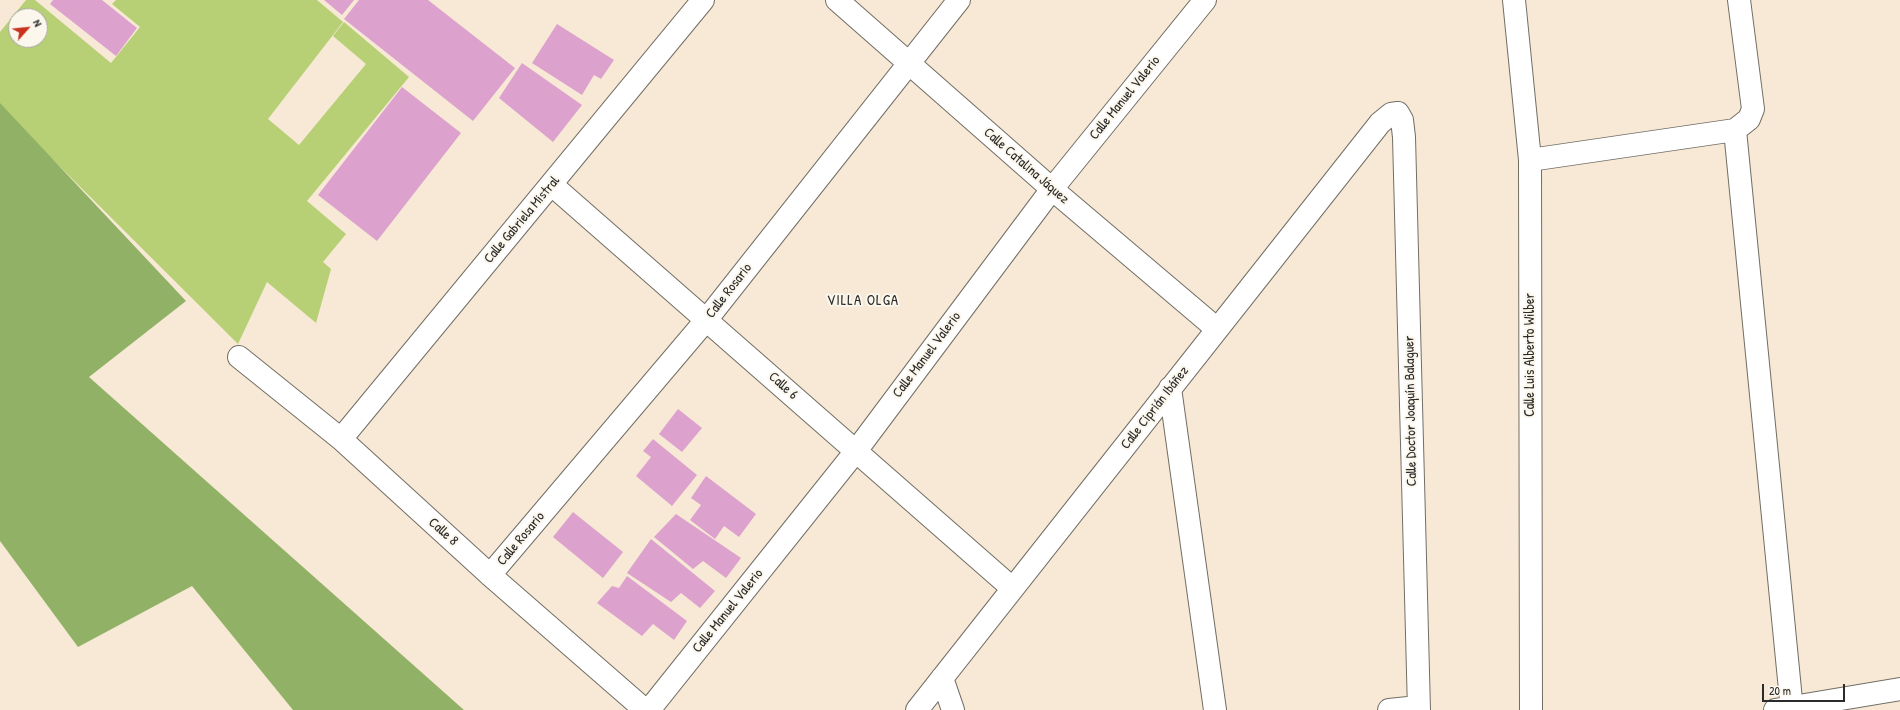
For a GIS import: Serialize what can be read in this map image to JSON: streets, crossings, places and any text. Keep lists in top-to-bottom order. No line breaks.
{"streets":{"street":["Calle Manuel Valerio","Calle Catalina Jáquez","Calle Gabriela Mistral","Calle Rosario","Calle Luis Alberto Wilber","Calle 6","Calle Ciprián Ibáñez","Calle Doctor Joaquín Balaguer","Calle 8"]},"crossings":[["Calle Manuel Valerio","Calle Catalina Jáquez"],["Calle Manuel Valerio","Calle 6"],["Calle Catalina Jáquez","Calle Rosario"],["Calle Catalina Jáquez","Calle Ciprián Ibáñez"],["Calle Gabriela Mistral","Calle 6"],["Calle Gabriela Mistral","Calle 8"],["Calle Rosario","Calle 6"],["Calle Rosario","Calle 8"],["Calle 6","Calle Ciprián Ibáñez"],["Calle Ciprián Ibáñez","Calle Doctor Joaquín Balaguer"]],"districts":["VILLA OLGA"],"scale_bar":"20 m","north":"top right"}
